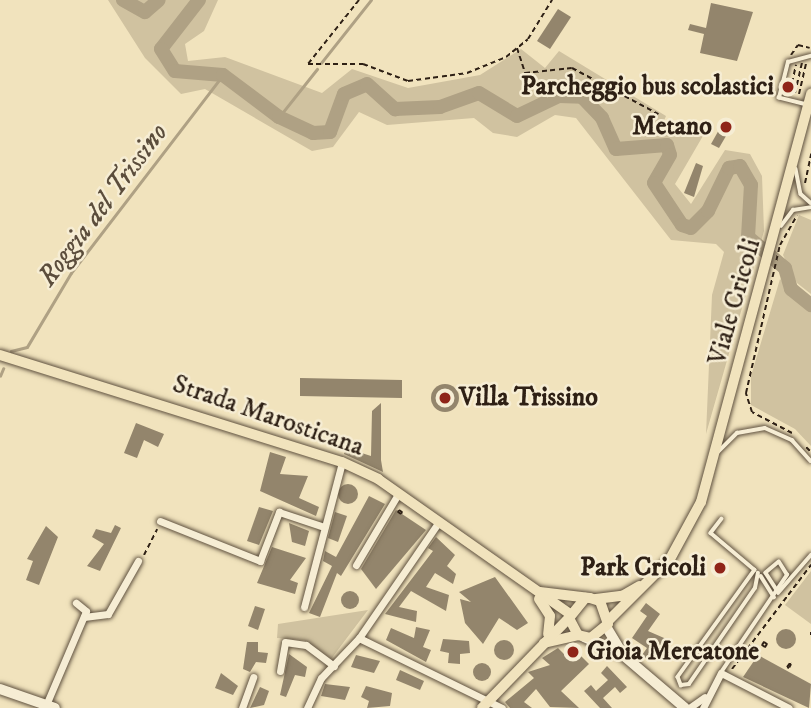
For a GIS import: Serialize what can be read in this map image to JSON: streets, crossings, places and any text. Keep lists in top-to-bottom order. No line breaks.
{"streets":{"main road":["Viale Cricoli","Strada Marosticana"]},"crossings":[["Viale Cricoli","Strada Marosticana"]],"water":["Roggia del Trissino"],"places":["Parcheggio bus scolastici","Metano","Villa Trissino","Park Cricoli","Gioia Mercatone"]}
